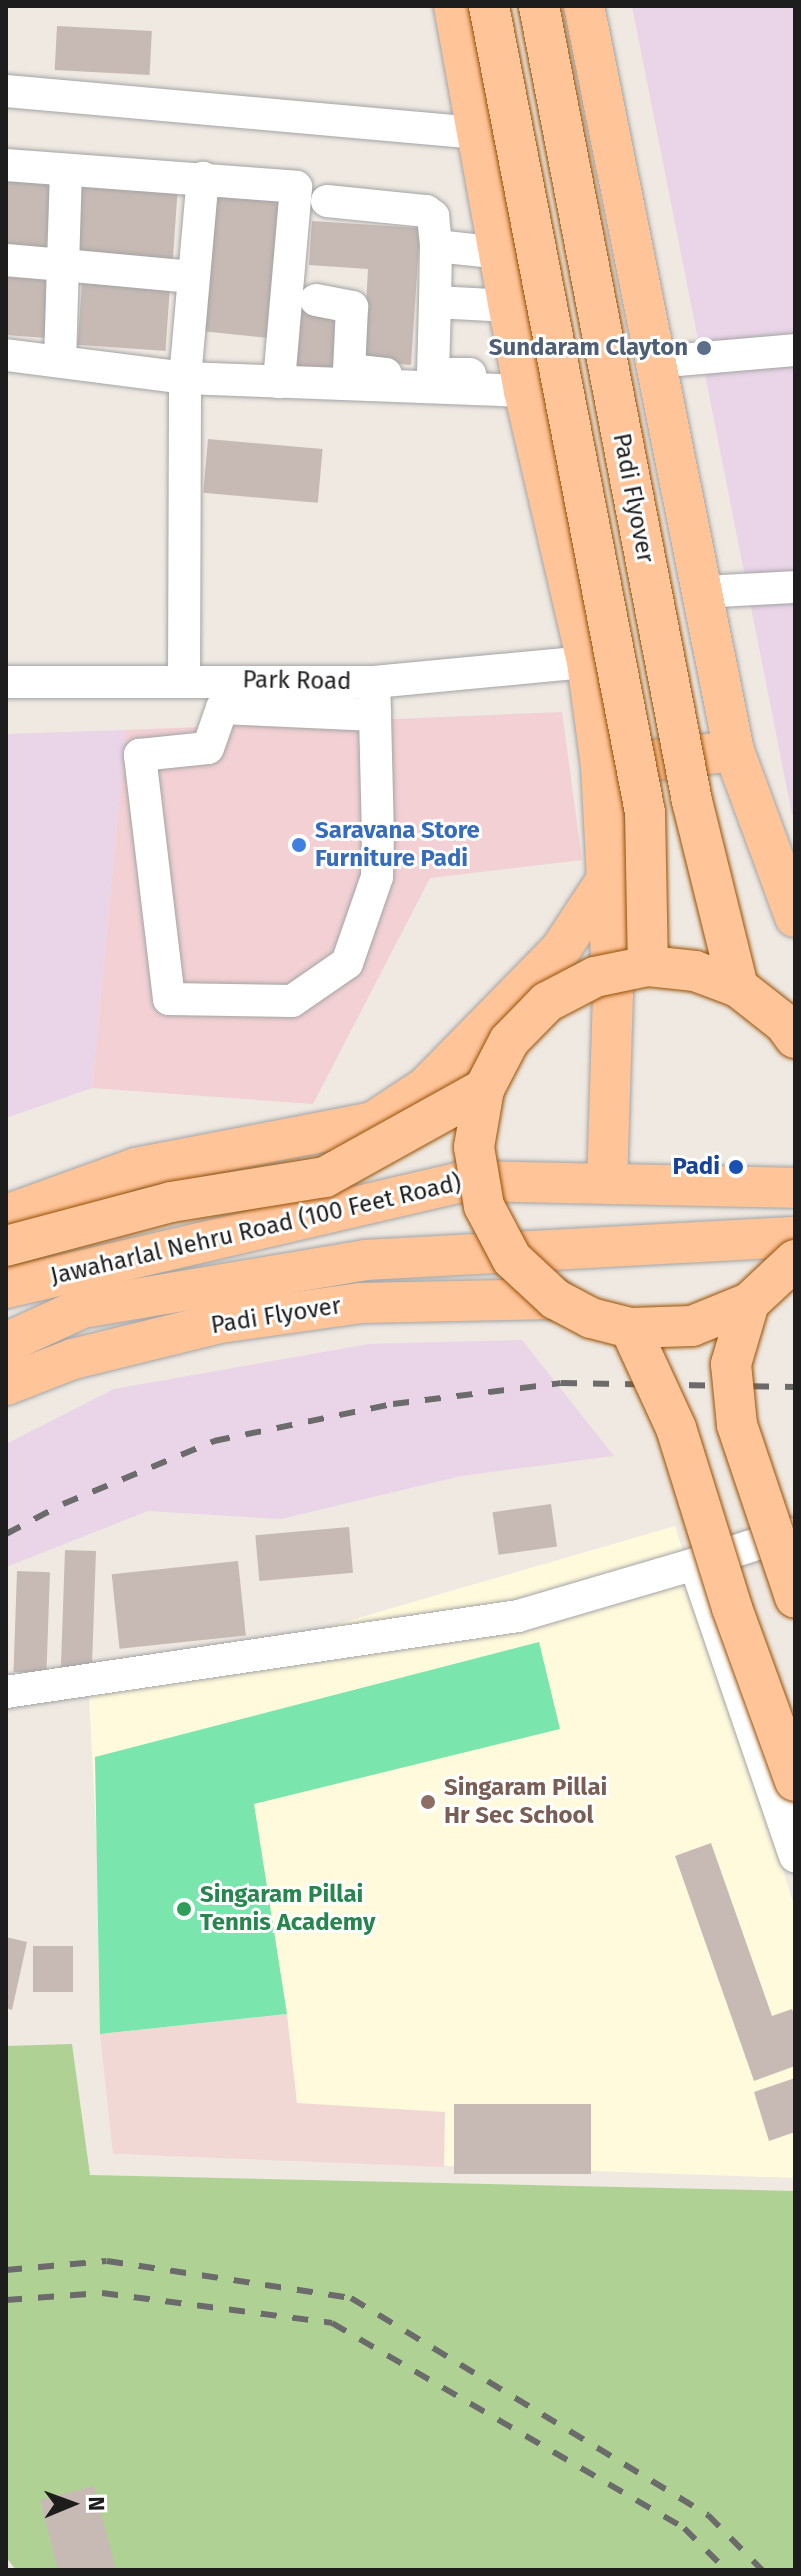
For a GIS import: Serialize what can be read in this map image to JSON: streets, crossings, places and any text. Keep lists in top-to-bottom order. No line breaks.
{"streets":{"main road":["Padi Flyover","Jawaharlal Nehru Road (100 Feet Road)"],"street":["Park Road"]},"places":["Sundaram Clayton","Saravana Store Furniture Padi","Padi","Singaram Pillai Hr Sec School","Singaram Pillai Tennis Academy"],"north":"right"}
